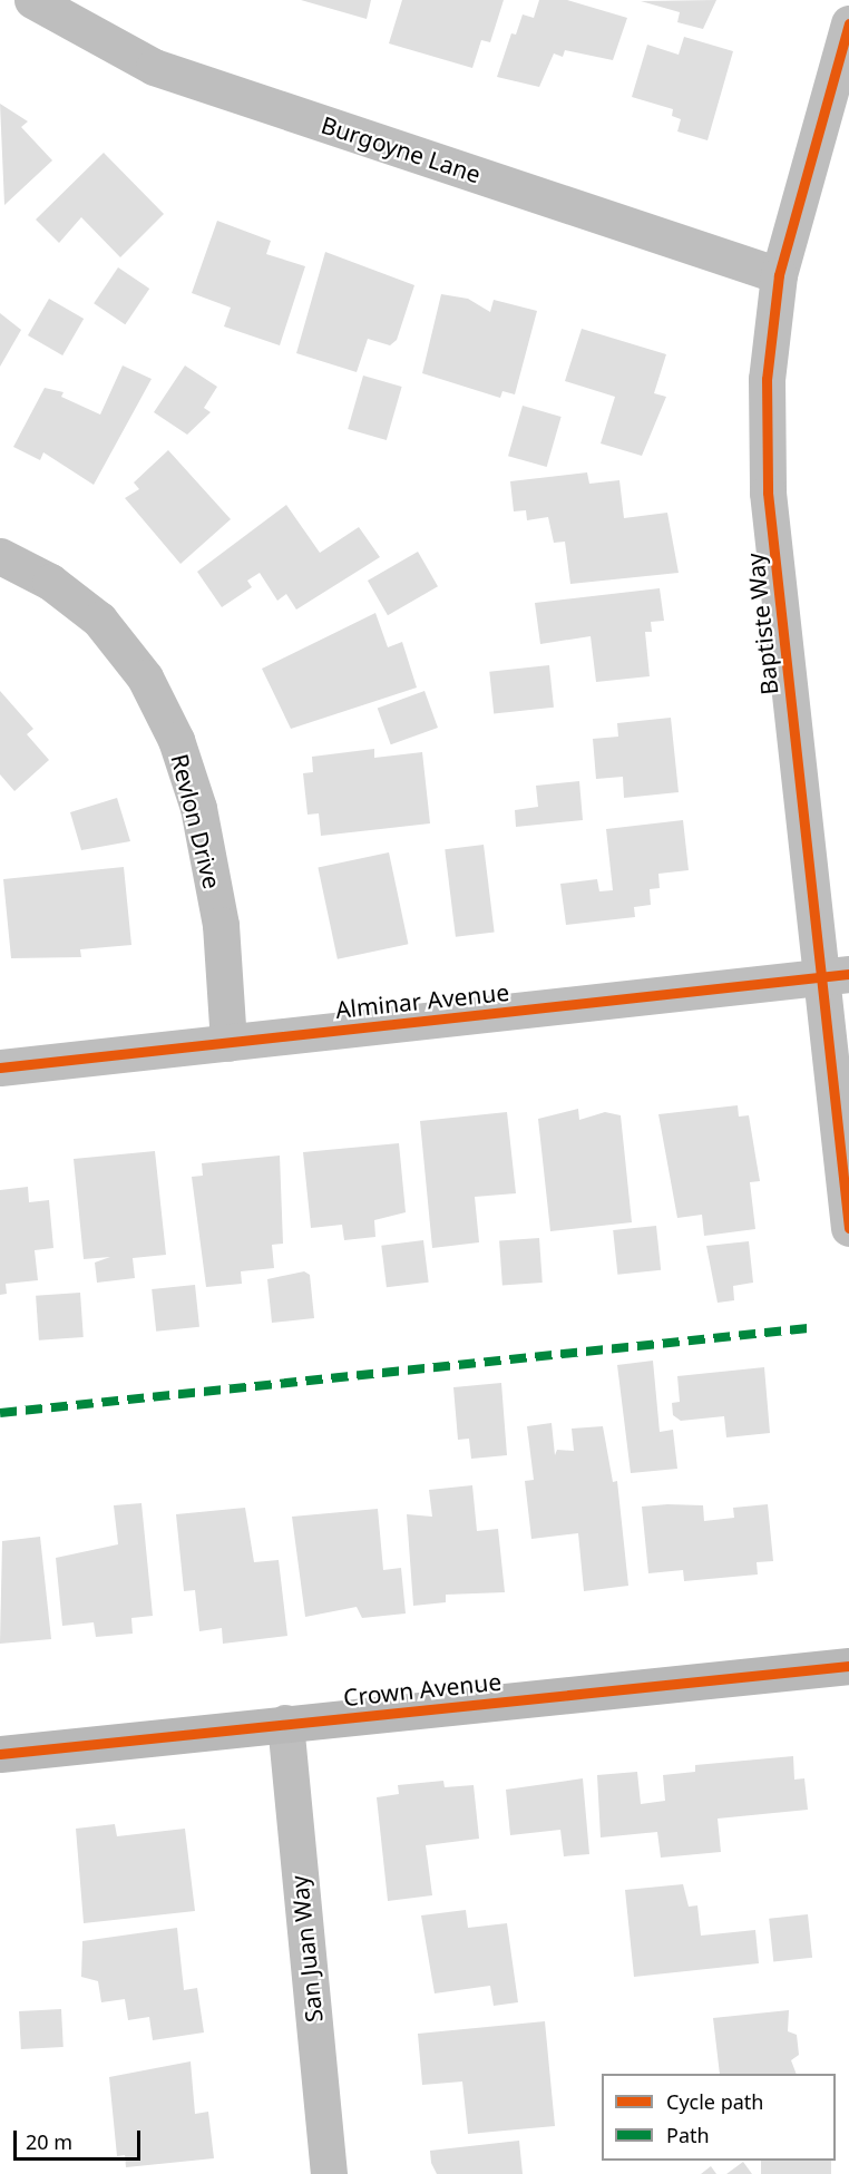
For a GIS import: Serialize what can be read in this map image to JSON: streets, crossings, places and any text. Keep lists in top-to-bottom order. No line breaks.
{"streets":{"street":["Burgoyne Lane","Baptiste Way","Revlon Drive","Alminar Avenue","Crown Avenue","San Juan Way"]},"crossings":[["Burgoyne Lane","Baptiste Way"],["Baptiste Way","Alminar Avenue"],["Revlon Drive","Alminar Avenue"],["Crown Avenue","San Juan Way"]],"legend":["Cycle path","Path"],"scale_bar":"20 m"}
